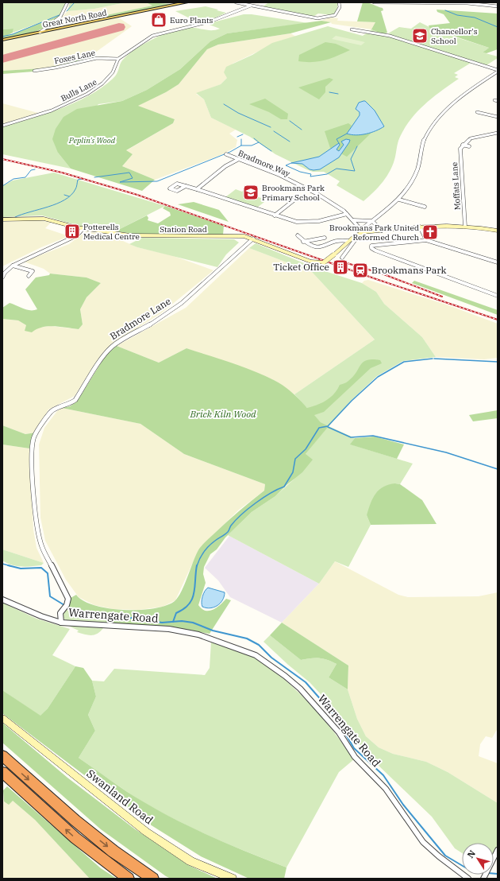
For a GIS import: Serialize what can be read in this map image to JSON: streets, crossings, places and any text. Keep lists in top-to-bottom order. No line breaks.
{"streets":{"main road":["Great North Road"],"street":["Foxes Lane","Bulls Lane","Bradmore Way","Moffats Lane","Station Road","Bradmore Lane","Warrengate Road","Swanland Road"]},"crossings":[["Foxes Lane","Bulls Lane"],["Bradmore Way","Station Road"],["Station Road","Bradmore Lane"]],"parks":["Peplin's Wood","Brick Kiln Wood"],"places":{"shop":["Euro Plants"],"school or university":["Chancellor's School","Brookmans Park Primary School"],"building":["Potterells Medical Centre","Ticket Office"],"church":["Brookmans Park United Reformed Church"],"station":["Brookmans Park"]},"north":"top left"}
